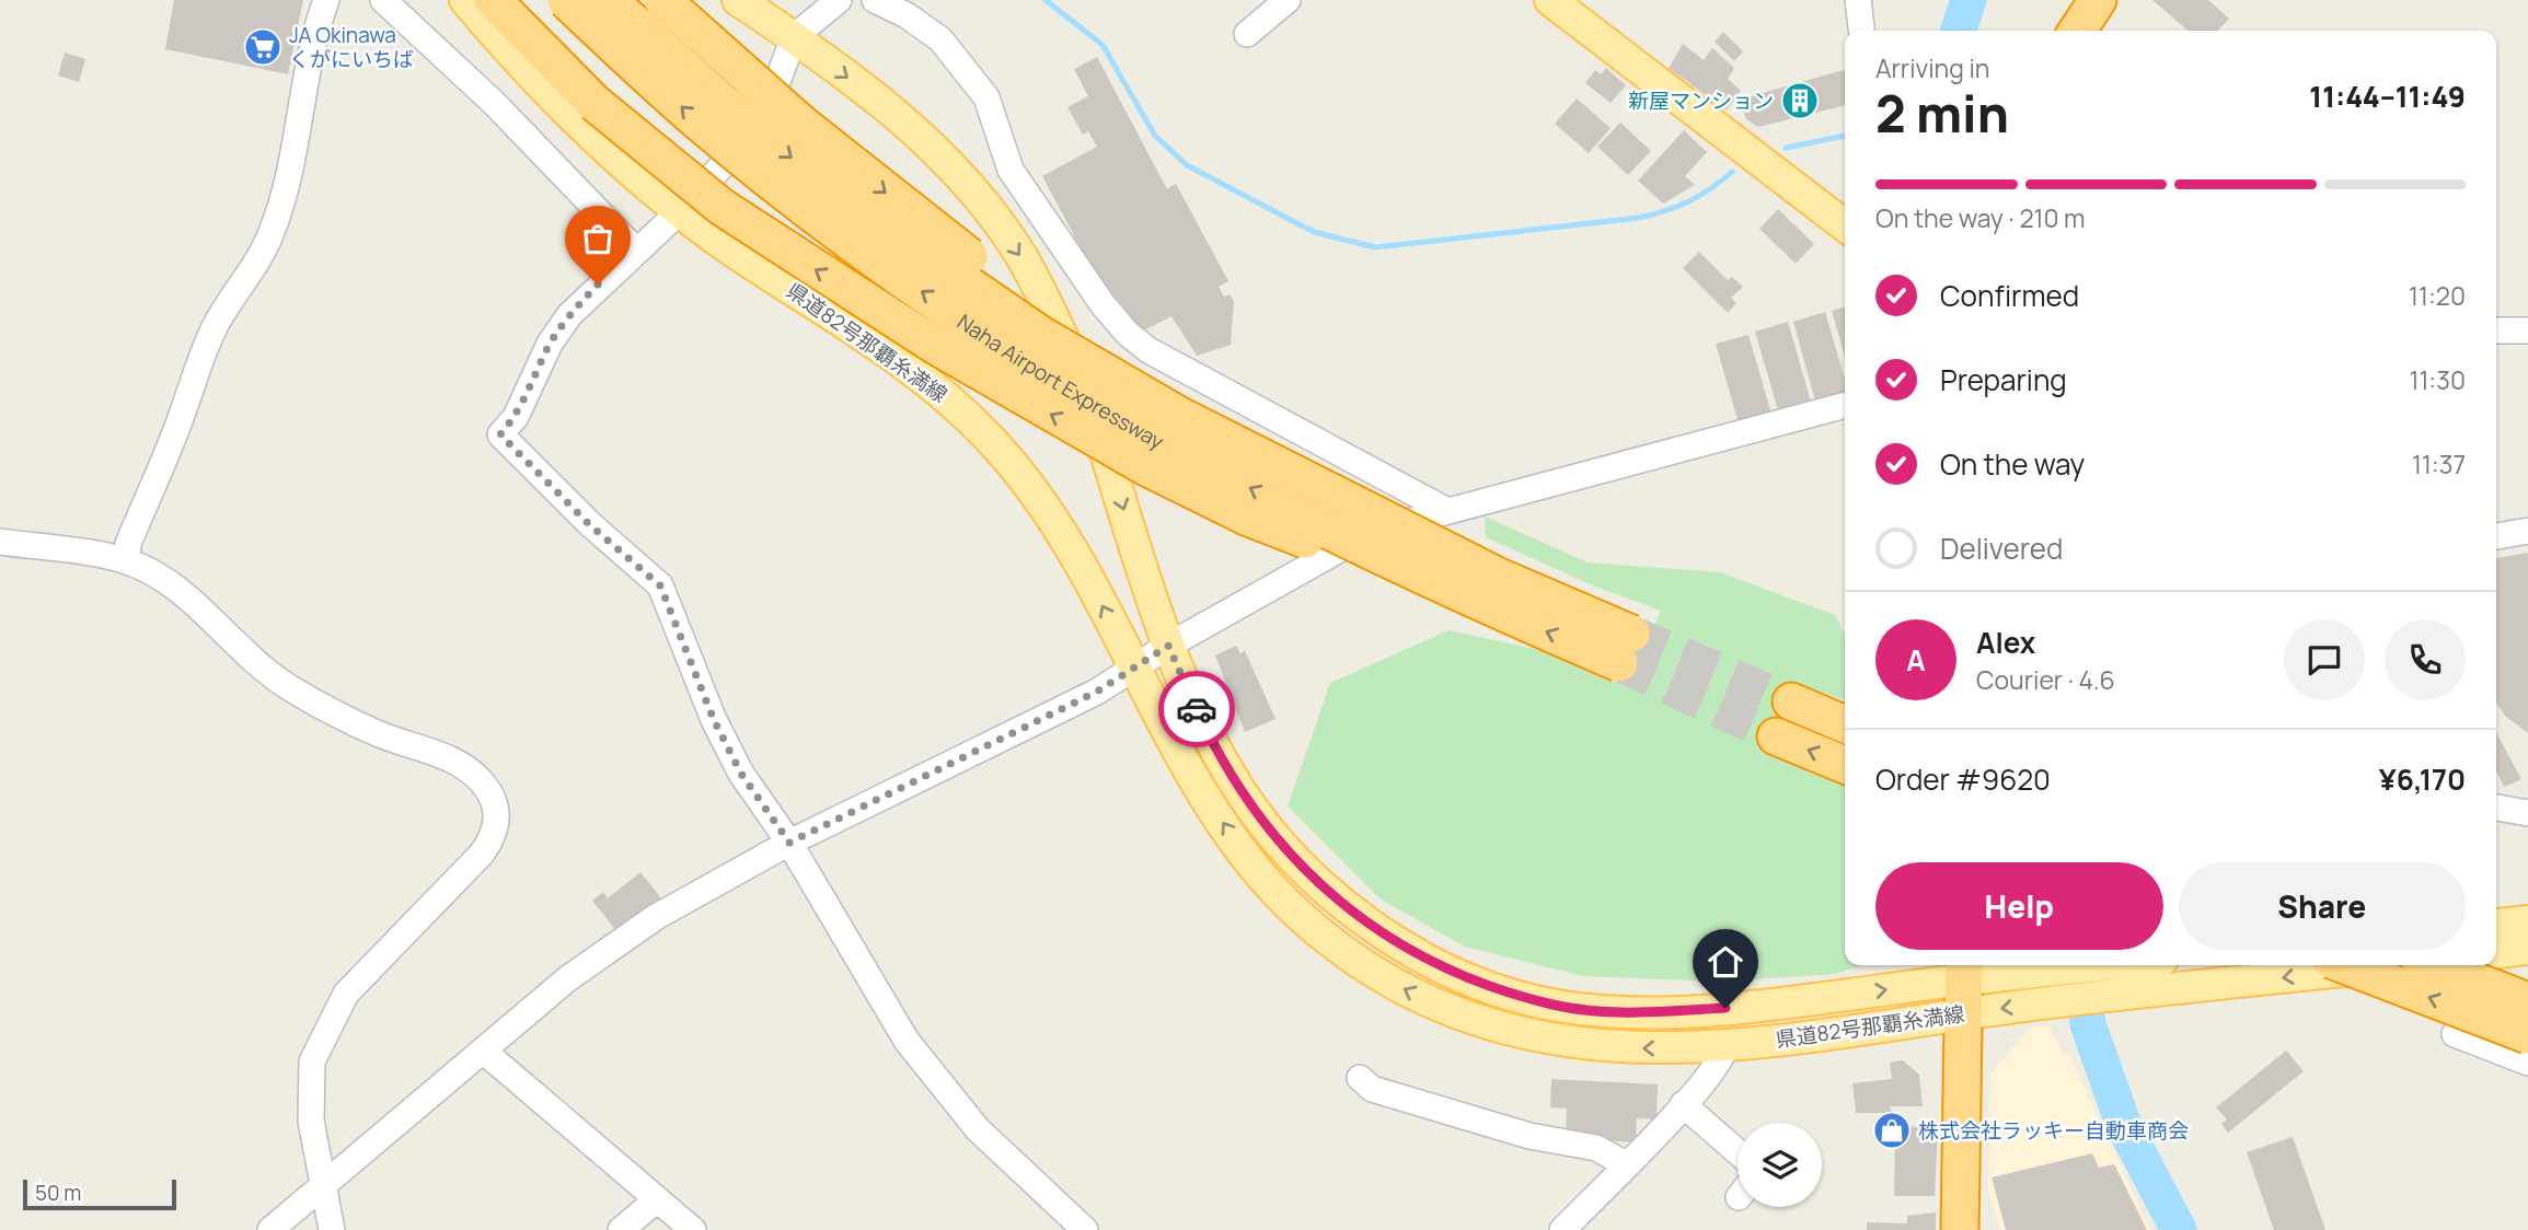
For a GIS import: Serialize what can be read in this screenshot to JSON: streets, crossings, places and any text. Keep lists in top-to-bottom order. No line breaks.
{"streets":{"highway":["Naha Airport Expressway"],"main road":["県道82号那覇糸満線"]},"places":{"supermarket":["JA Okinawa くがにいちば"],"building":["新屋マンション"],"shop":["株式会社ラッキー自動車商会"]},"scale_bar":"50 m","page":{"heading":["2 min","Arriving in","11:44–11:49"],"panel":["Alex","Courier · 4.6","Order #9620","¥6,170"],"bar":"On the way · 210 m","list":[["Confirmed","11:20"],["Preparing","11:30"],["On the way","11:37"],"Delivered"],"round":"A","buttons":["Help","Share"],"scale":"50 m"}}
